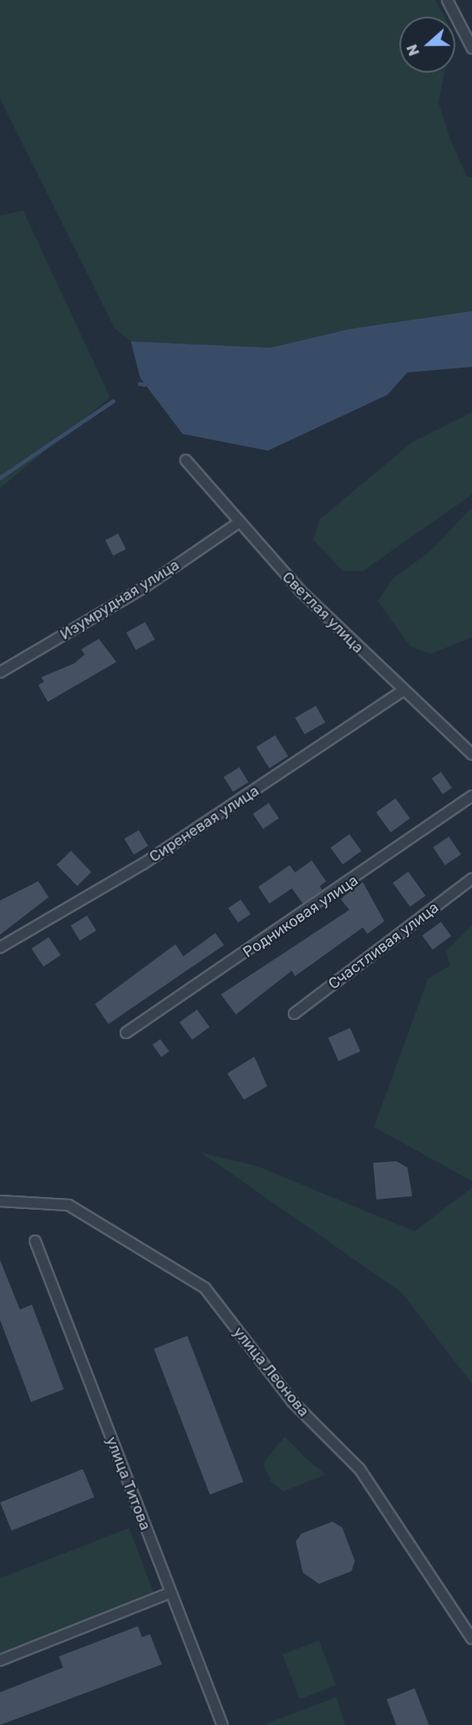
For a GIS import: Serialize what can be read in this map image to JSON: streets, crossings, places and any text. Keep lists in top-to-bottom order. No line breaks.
{"streets":{"street":["Изумрудная улица","Светлая улица","Сиреневая улица","Родниковая улица","Счастливая улица","улица Леонова","улица Титова"]},"crossings":[["Изумрудная улица","Светлая улица"],["Светлая улица","Сиреневая улица"]],"north":"left"}
